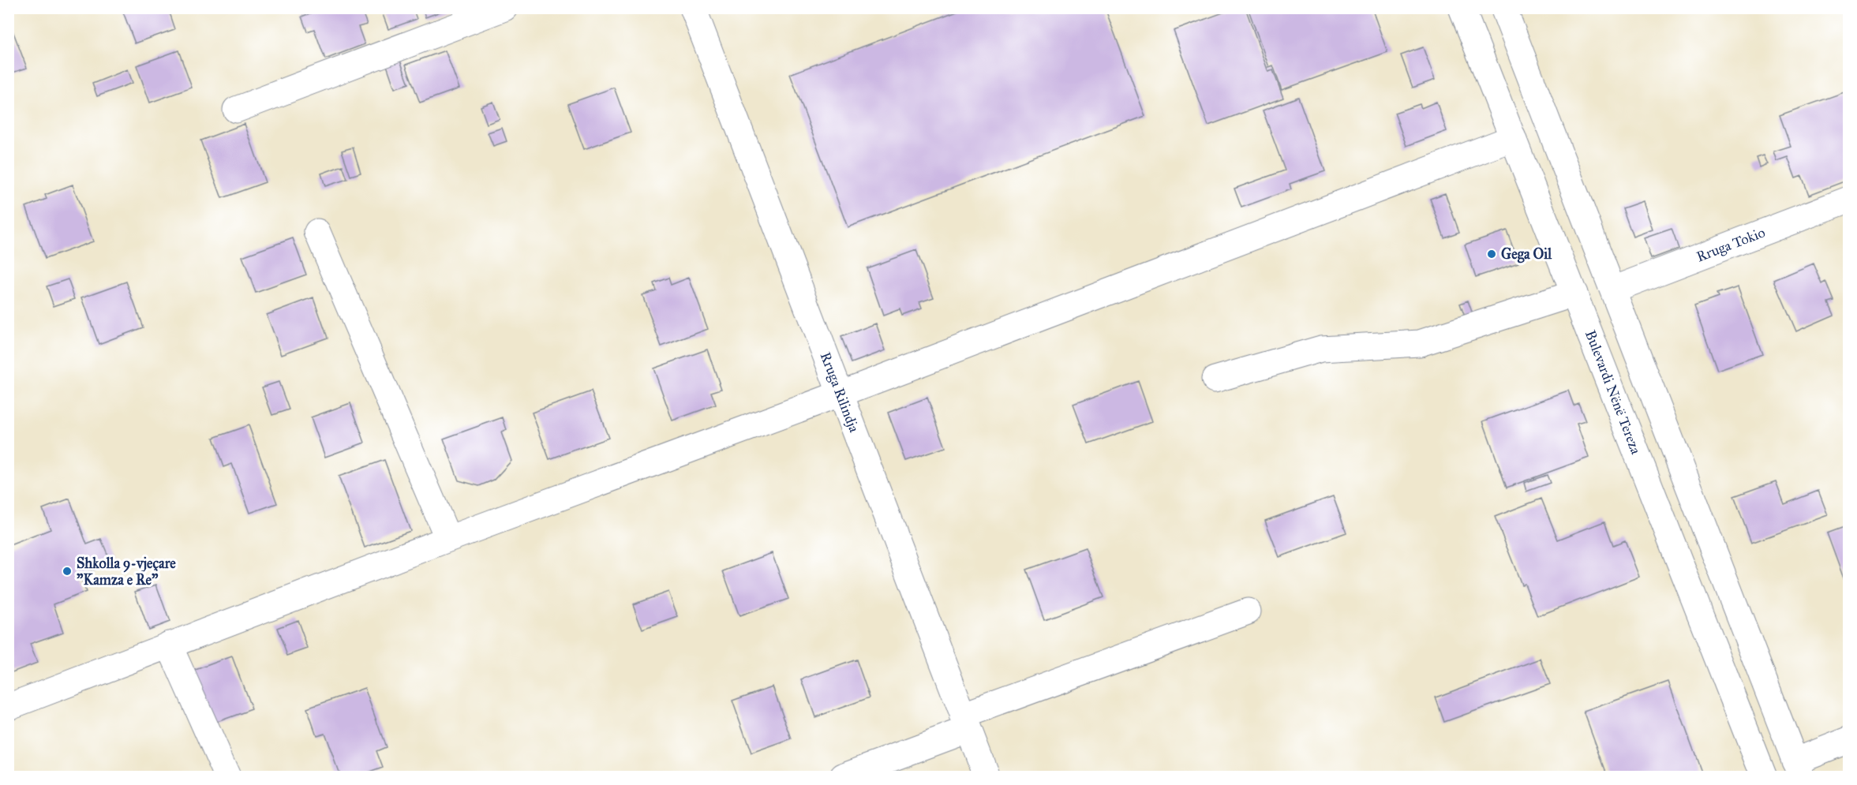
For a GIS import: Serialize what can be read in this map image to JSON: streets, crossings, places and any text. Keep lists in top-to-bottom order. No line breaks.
{"streets":{"street":["Rruga Tokio","Rruga Rilindja","Bulevardi Nënë Tereza"]},"places":["Gega Oil","Shkolla 9-vjeçare \"Kamza e Re\""]}
